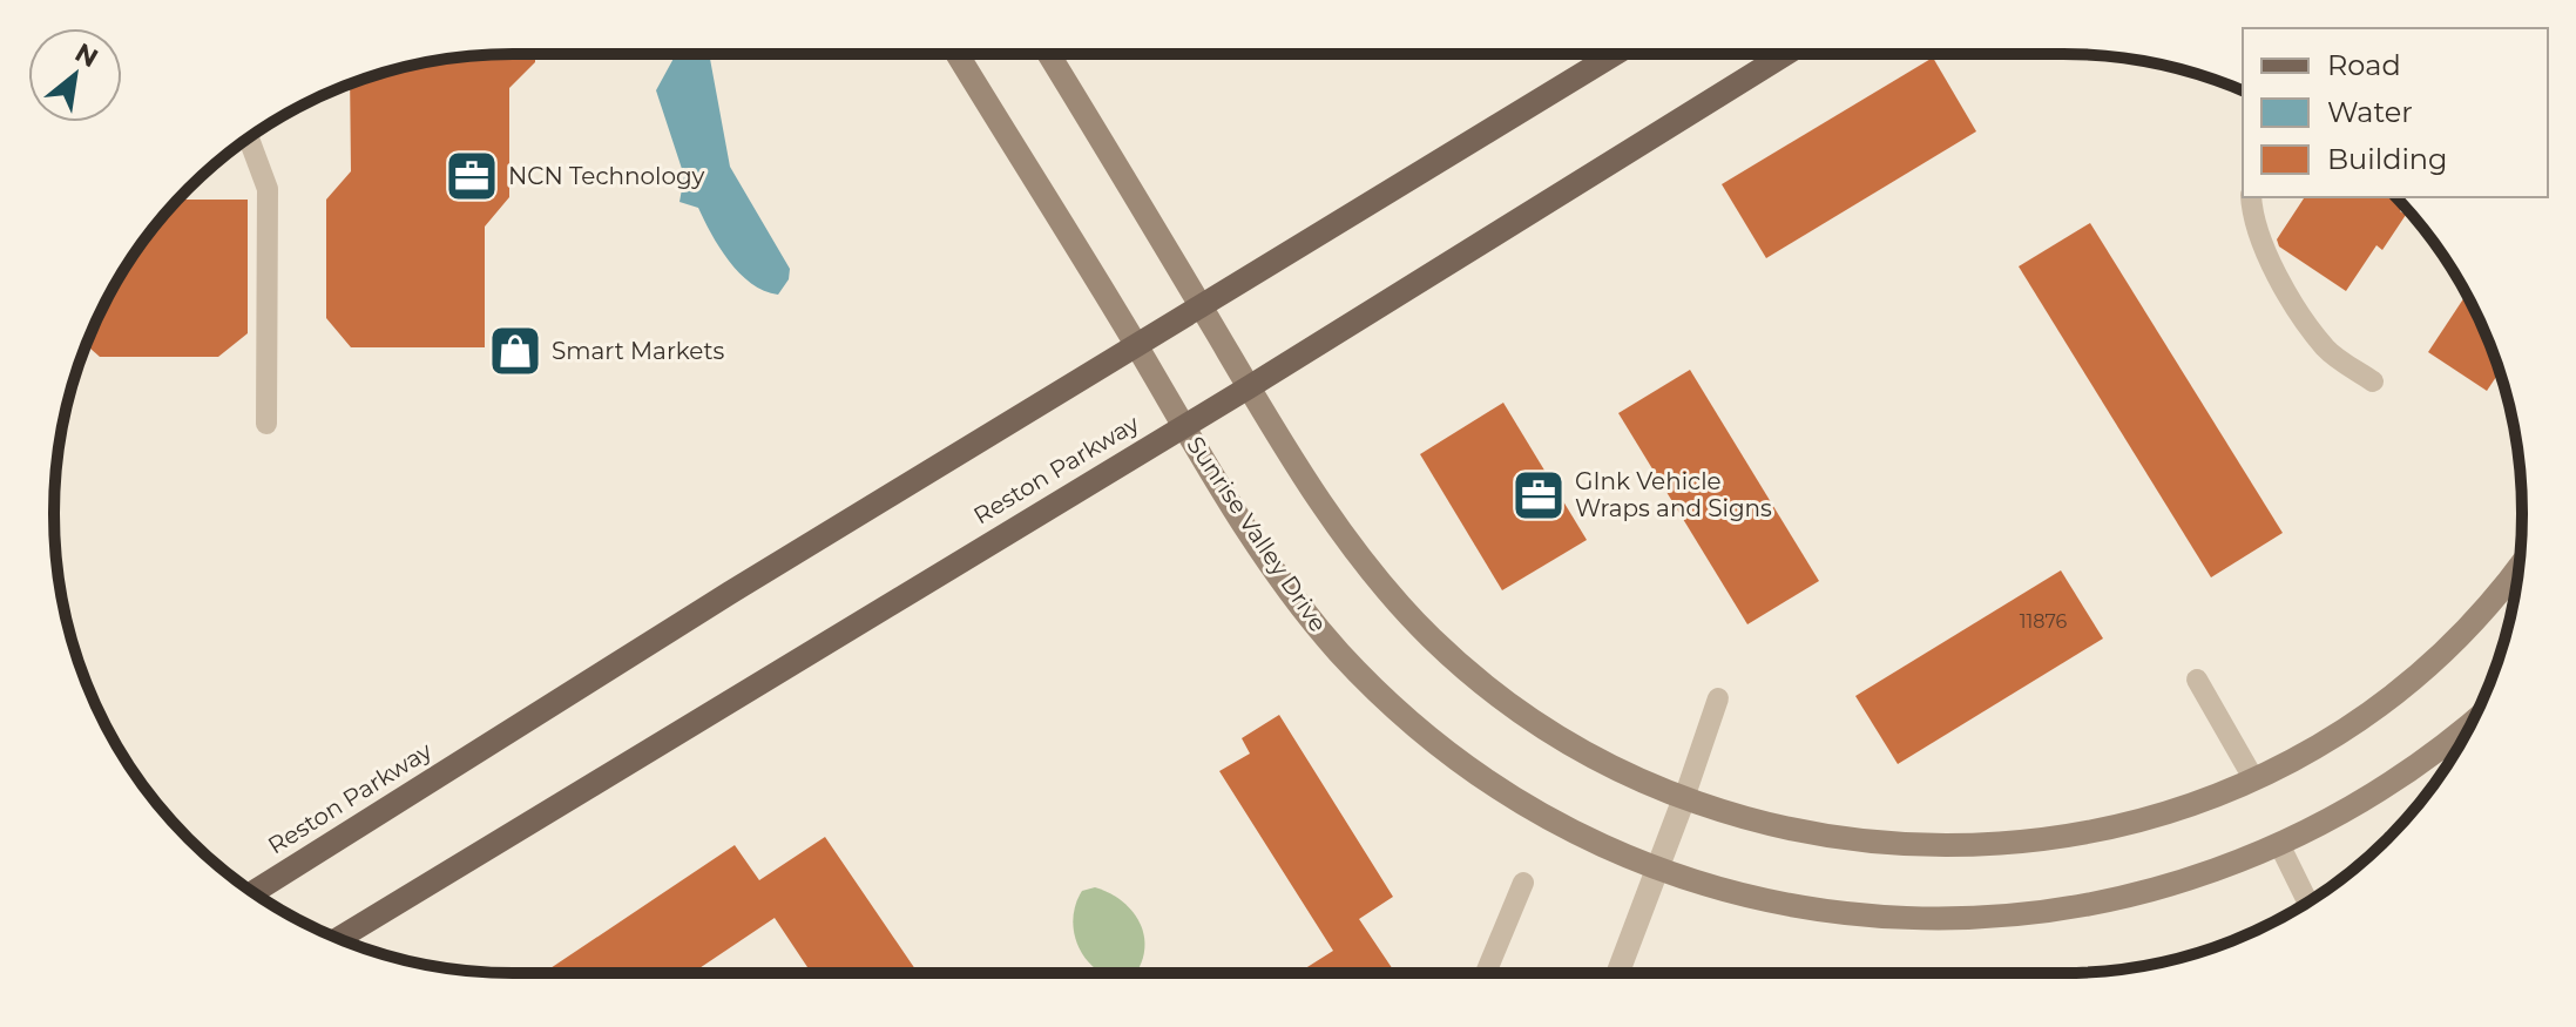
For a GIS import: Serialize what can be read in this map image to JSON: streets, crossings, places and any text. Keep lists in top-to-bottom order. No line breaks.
{"streets":{"main road":["Reston Parkway","Sunrise Valley Drive"]},"crossings":[["Reston Parkway","Sunrise Valley Drive"]],"places":{"office":["NCN Technology","GInk Vehicle Wraps and Signs"],"shop":["Smart Markets"]},"house_numbers":["11876"],"legend":["Road","Water","Building"],"north":"top right"}
